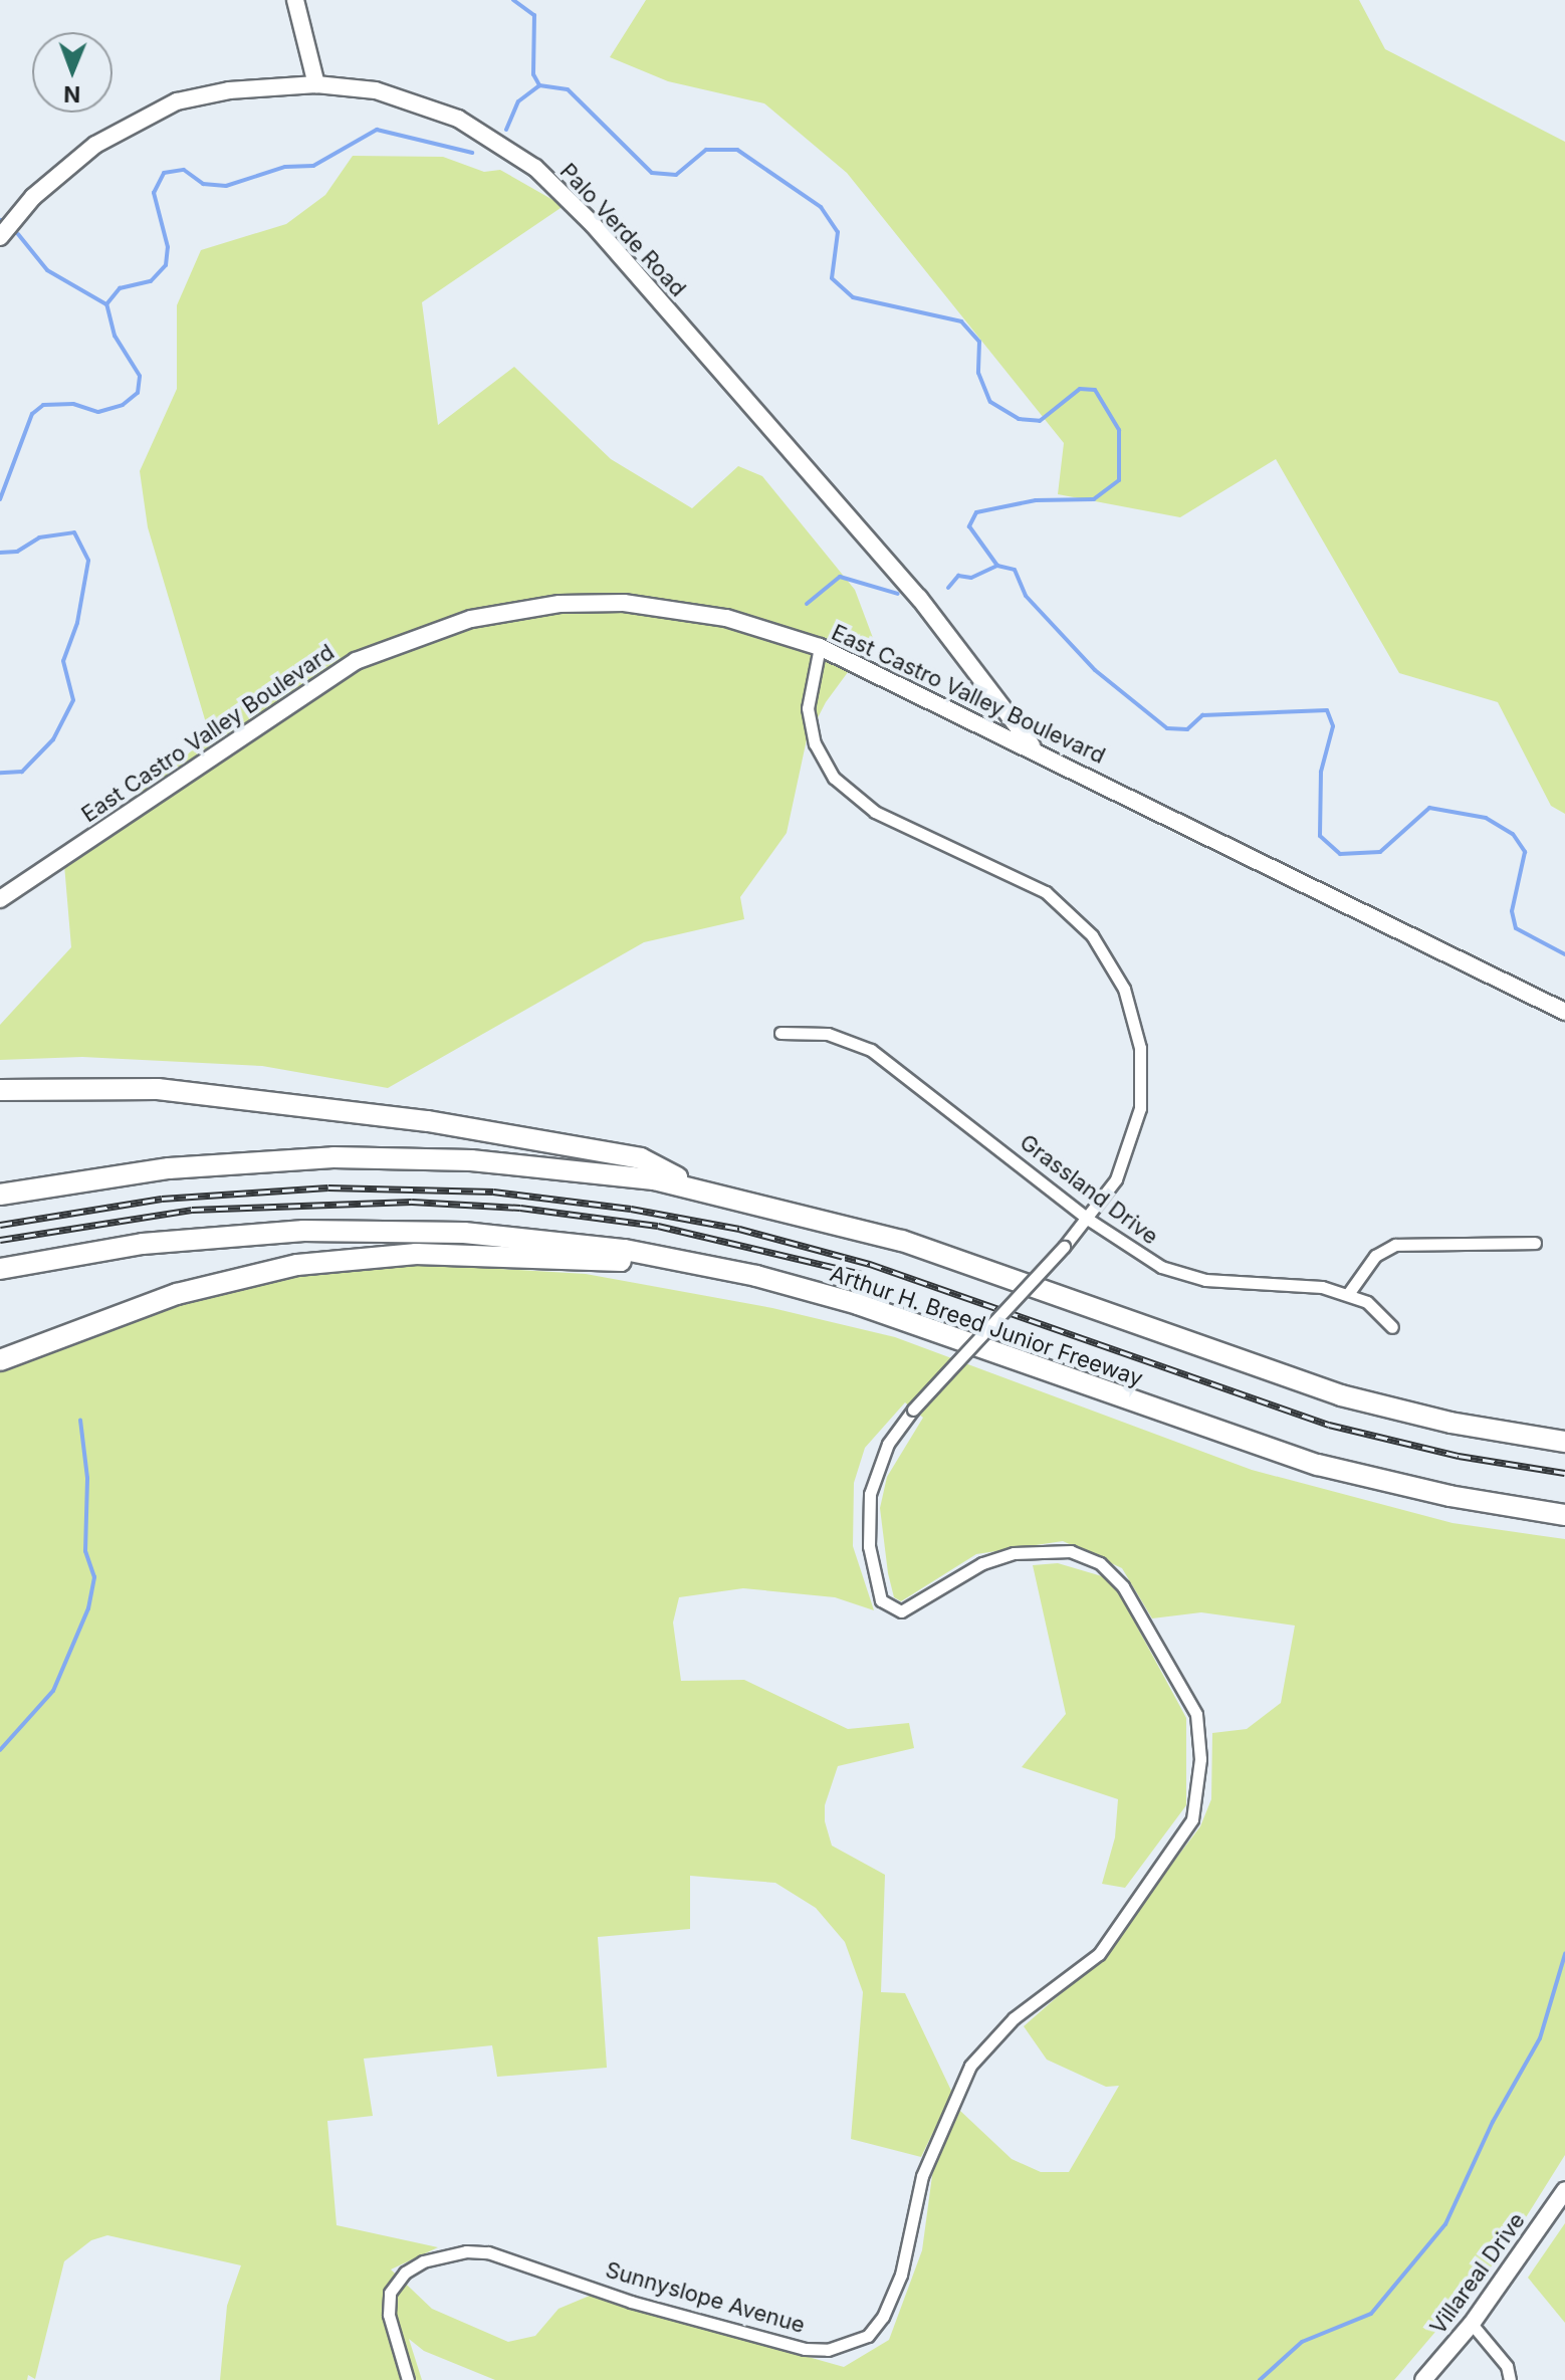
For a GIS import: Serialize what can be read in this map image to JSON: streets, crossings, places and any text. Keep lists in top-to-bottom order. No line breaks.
{"streets":{"highway":["Arthur H. Breed Junior Freeway"],"main road":["Palo Verde Road","East Castro Valley Boulevard","Villareal Drive"],"street":["Grassland Drive","Sunnyslope Avenue"]},"crossings":[["Palo Verde Road","East Castro Valley Boulevard"],["East Castro Valley Boulevard","Sunnyslope Avenue"],["Grassland Drive","Sunnyslope Avenue"]],"north":"bottom"}
